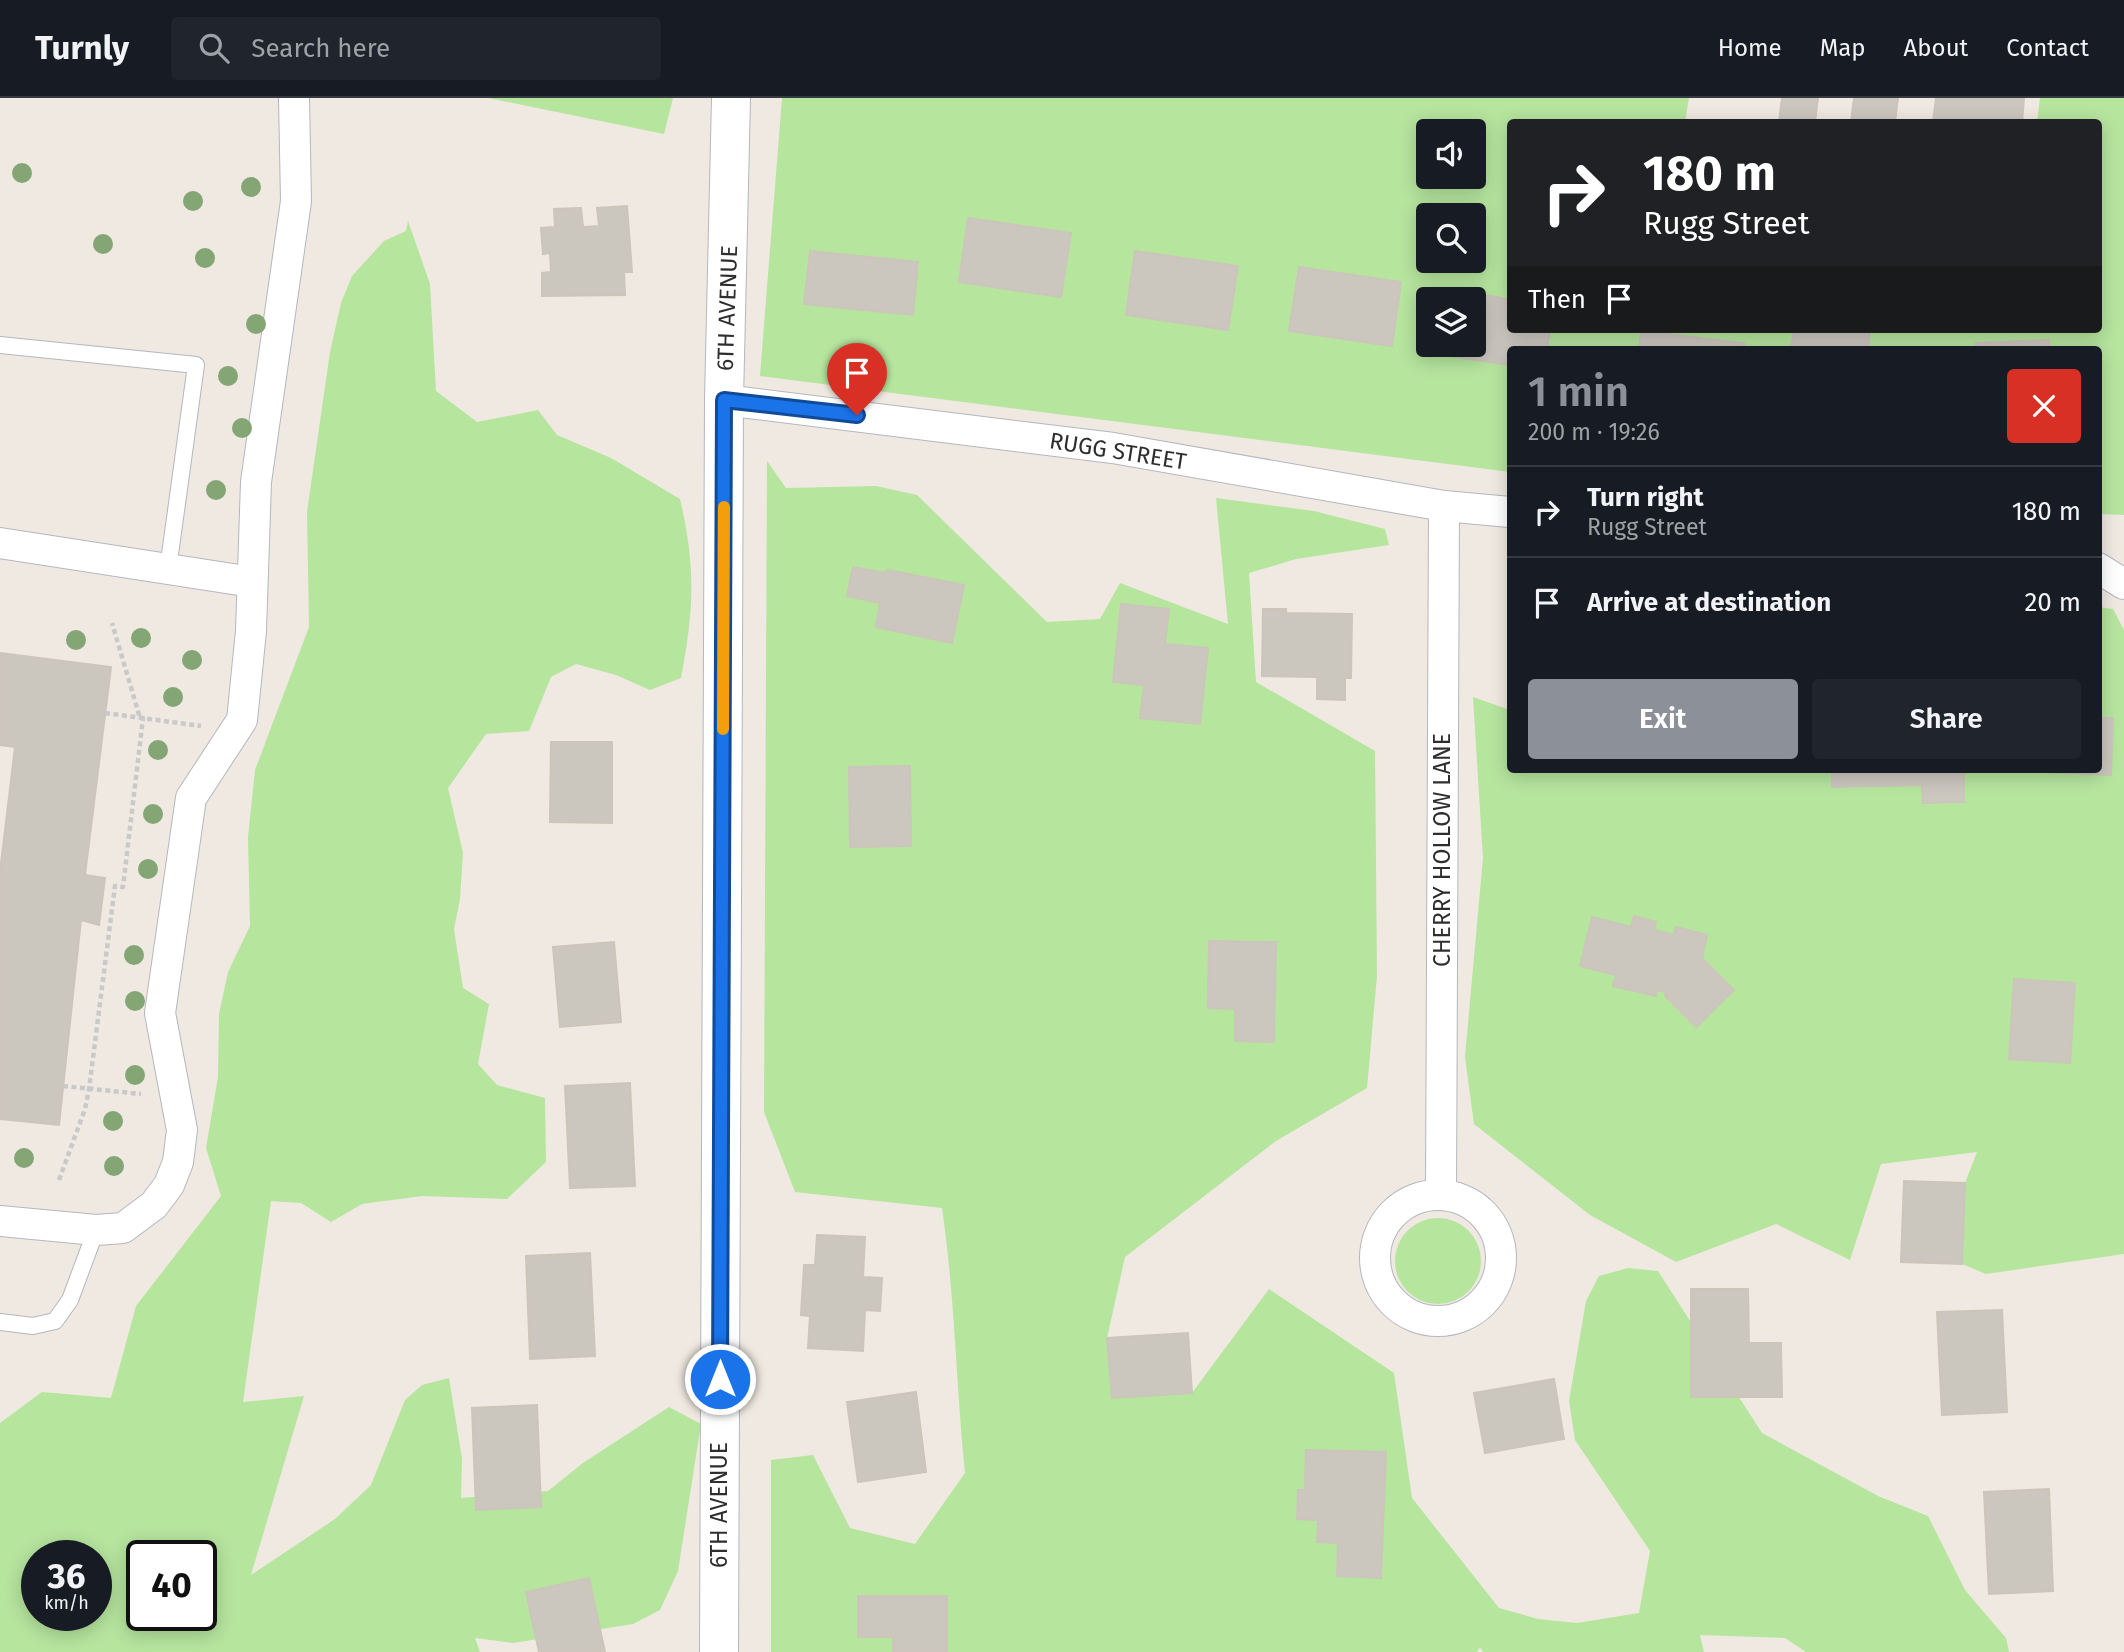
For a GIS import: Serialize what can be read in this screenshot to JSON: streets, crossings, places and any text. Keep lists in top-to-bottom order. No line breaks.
{"streets":{"street":["6TH AVENUE","RUGG STREET","CHERRY HOLLOW LANE"]},"crossings":[["6TH AVENUE","RUGG STREET"],["RUGG STREET","CHERRY HOLLOW LANE"]],"page":{"header":"Turnly","search":"Search here","nav":["Home","Map","About","Contact"],"turn":["180 m","Rugg Street"],"then":"Then","heading":["1 min","200 m · 19:26"],"list":[{"name":"Turn right","note":"Rugg Street","value":"180 m"},{"name":"Arrive at destination","value":"20 m"}],"buttons":["Exit","Share"],"speed":"36 km/h","limit":"40"}}
